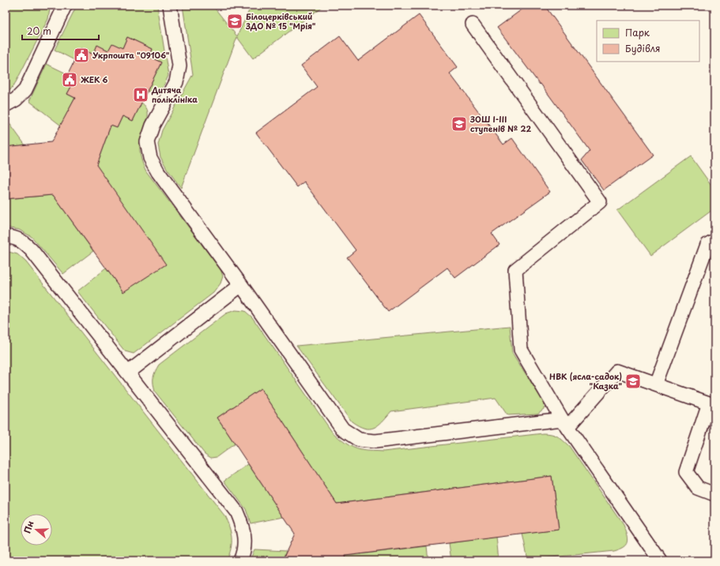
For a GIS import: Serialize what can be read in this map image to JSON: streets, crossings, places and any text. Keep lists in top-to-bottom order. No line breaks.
{"places":{"school or university":["Білоцерківський ЗДО № 15 \"Мрія\"","ЗОШ І-ІІІ ступенів № 22","НВК (ясла-садок) \"Казка\""],"public building":["Укрпошта \"09106\"","ЖЕК 6"],"hospital":["Дитяча поліклініка"]},"legend":["Парк","Будівля"],"scale_bar":"20 m","north":"left"}
